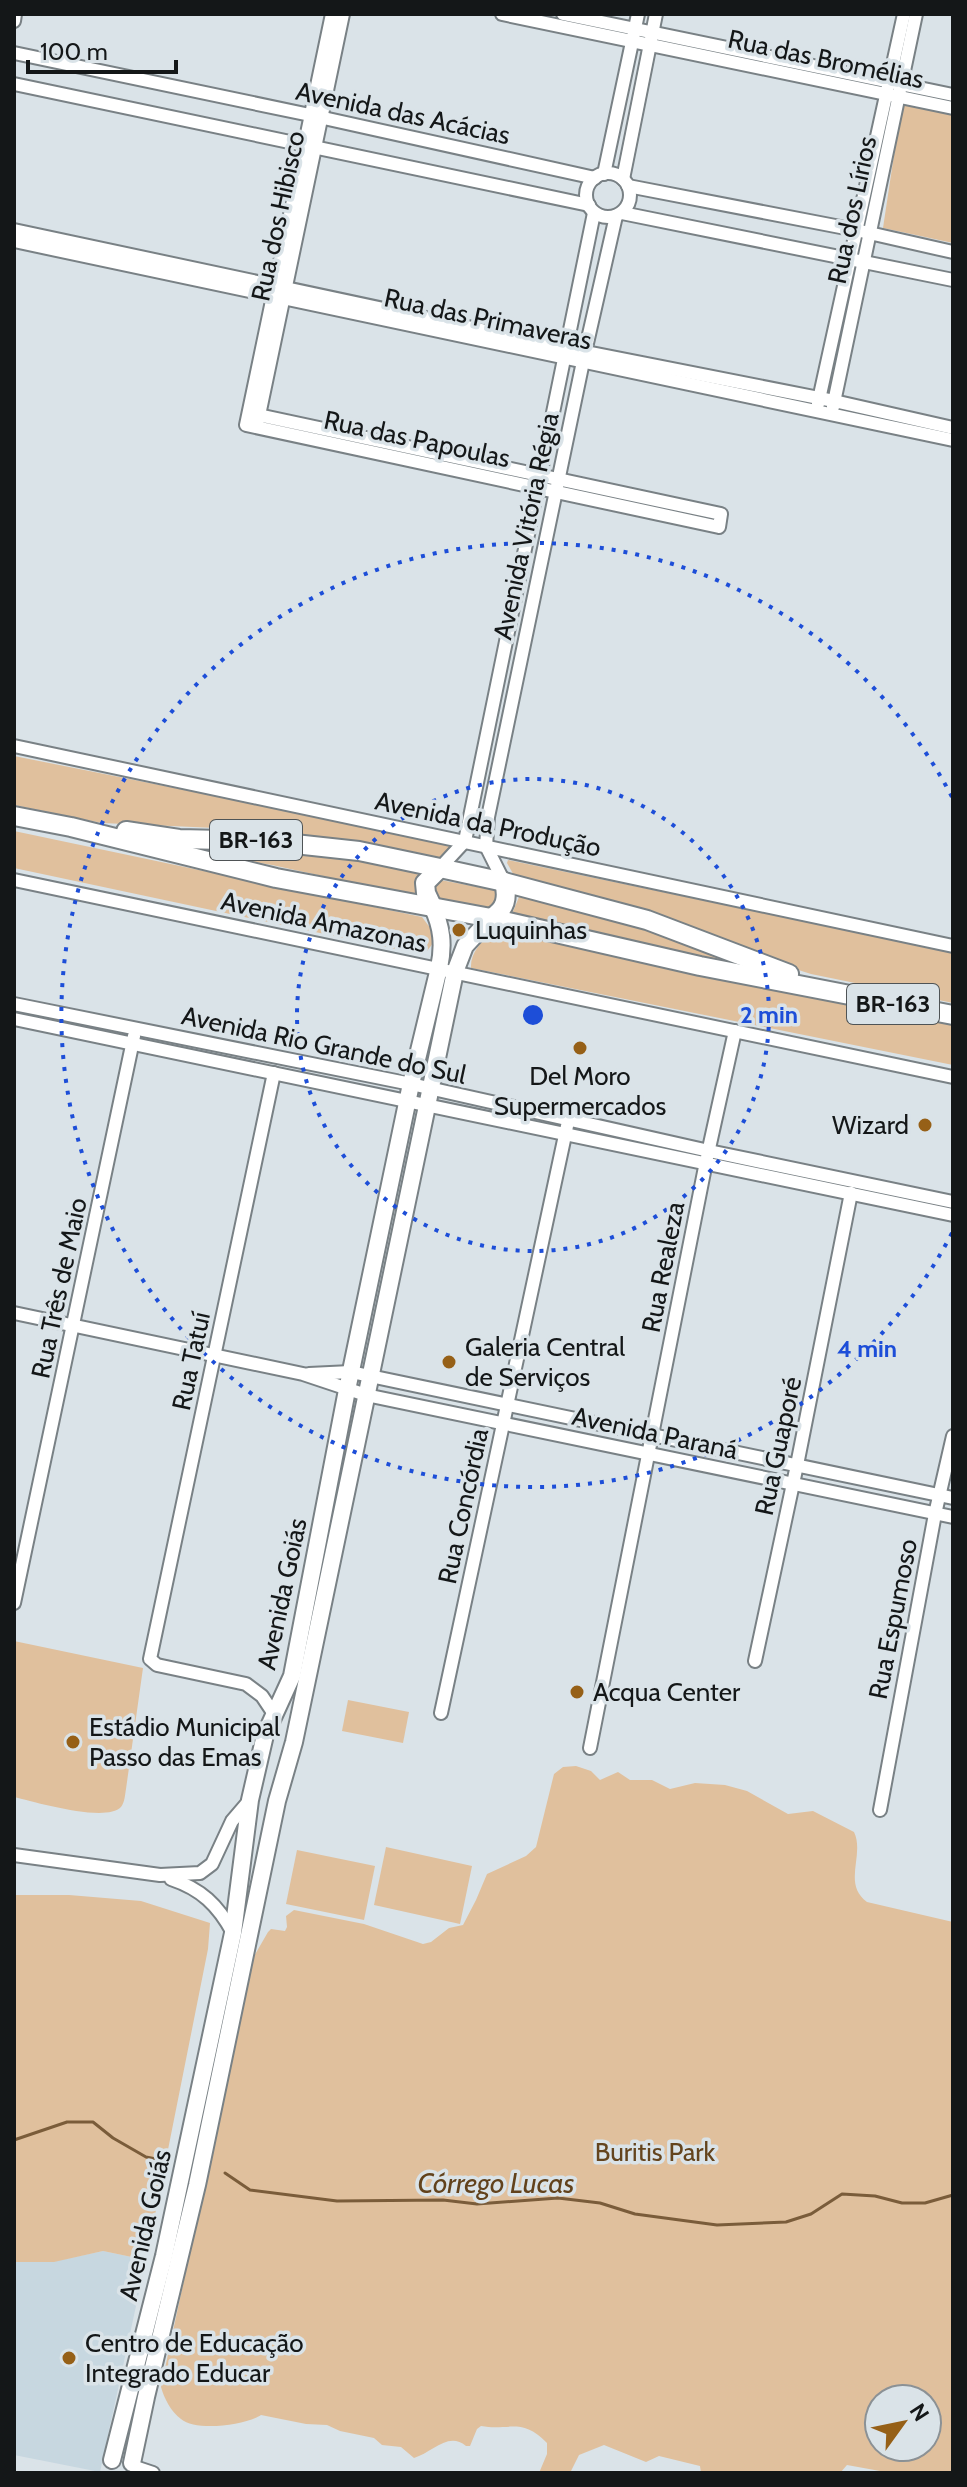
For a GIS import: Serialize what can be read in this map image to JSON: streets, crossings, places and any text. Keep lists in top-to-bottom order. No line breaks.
{"streets":{"highway":["BR-163"],"main road":["Avenida Goiás"],"street":["Rua das Bromélias","Avenida das Acácias","Rua dos Lírios","Rua dos Hibisco","Rua das Primaveras","Rua das Papoulas","Avenida Vitória Régia","Avenida da Produção","Avenida Amazonas","Avenida Rio Grande do Sul","Rua Realeza","Rua Três de Maio","Rua Tatuí","Avenida Paraná","Rua Guaporé","Rua Concórdia","Rua Espumoso"]},"crossings":[["Rua das Bromélias","Rua dos Lírios"],["Avenida das Acácias","Rua dos Hibisco"],["Avenida das Acácias","Avenida Vitória Régia"],["Rua dos Lírios","Rua das Primaveras"],["Rua dos Hibisco","Rua das Primaveras"],["Rua dos Hibisco","Rua das Papoulas"],["Rua das Primaveras","Avenida Vitória Régia"],["Rua das Papoulas","Avenida Vitória Régia"],["Avenida Vitória Régia","Avenida da Produção"],["Avenida Amazonas","Rua Realeza"],["Avenida Amazonas","Avenida Goiás"],["Avenida Rio Grande do Sul","Rua Realeza"],["Avenida Rio Grande do Sul","Rua Três de Maio"],["Avenida Rio Grande do Sul","Rua Tatuí"],["Avenida Rio Grande do Sul","Rua Guaporé"],["Avenida Rio Grande do Sul","Rua Concórdia"],["Avenida Rio Grande do Sul","Avenida Goiás"],["Rua Realeza","Avenida Paraná"],["Rua Três de Maio","Avenida Paraná"],["Rua Tatuí","Avenida Paraná"],["Rua Tatuí","Avenida Goiás"],["Avenida Paraná","Rua Guaporé"],["Avenida Paraná","Rua Concórdia"],["Avenida Paraná","Avenida Goiás"],["Avenida Paraná","Rua Espumoso"]],"water":["Córrego Lucas"],"parks":["Buritis Park"],"places":["Luquinhas","Del Moro Supermercados","Wizard","Galeria Central de Serviços","Acqua Center","Estádio Municipal Passo das Emas","Centro de Educação Integrado Educar"],"scale_bar":"100 m","north":"top right","rings":["2 min","4 min"]}
